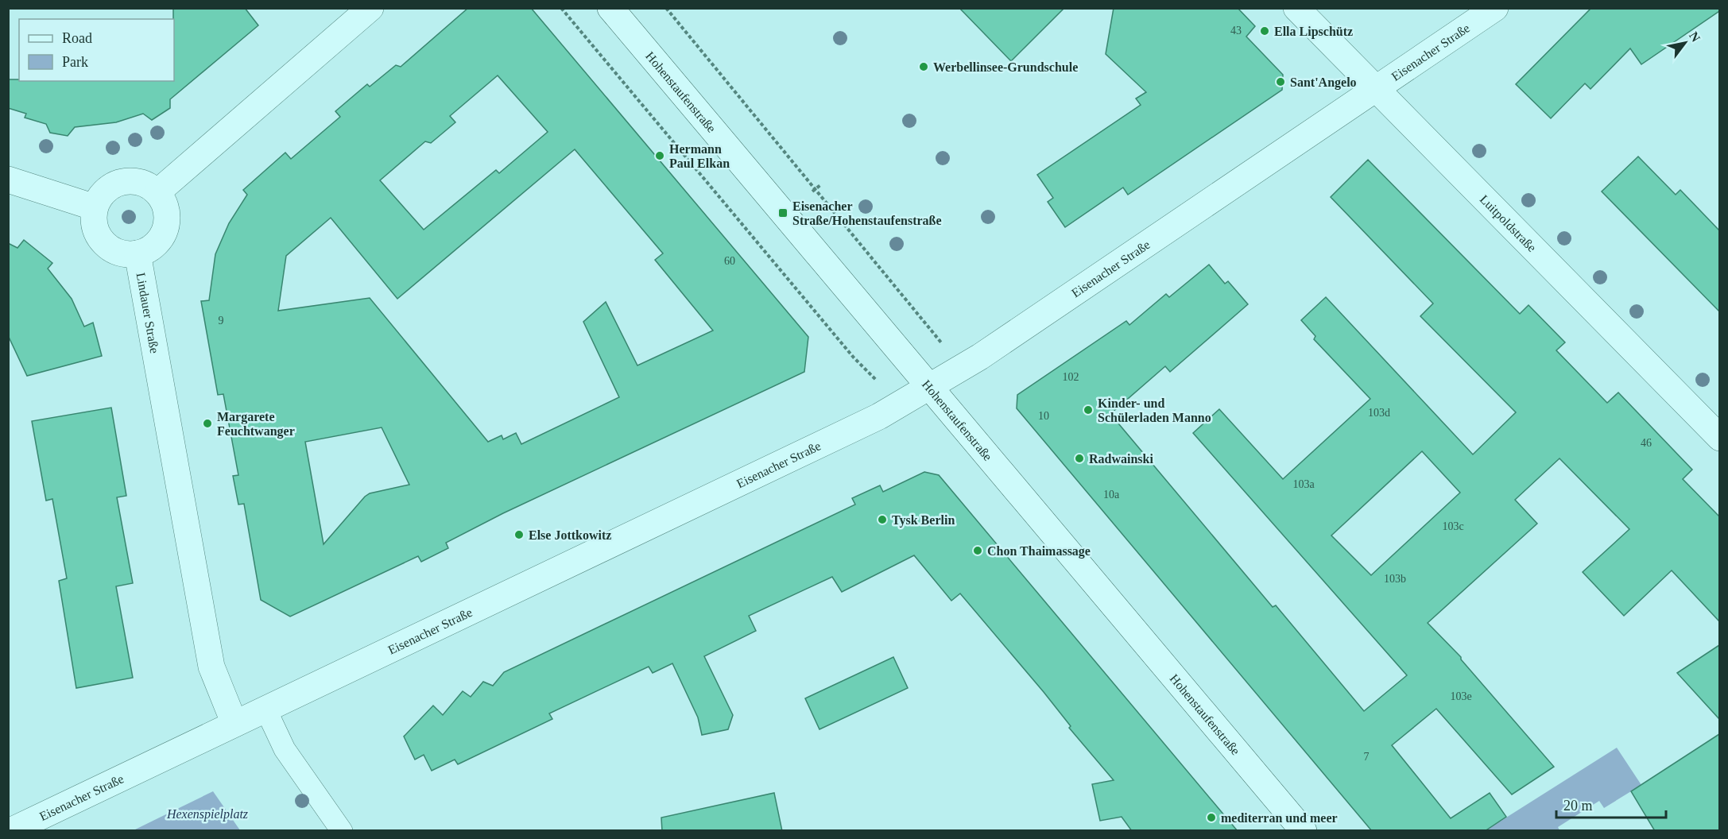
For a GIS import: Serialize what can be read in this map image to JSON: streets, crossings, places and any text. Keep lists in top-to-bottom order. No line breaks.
{"streets":{"street":["Eisenacher Straße","Hohenstaufenstraße","Luitpoldstraße","Lindauer Straße"]},"crossings":[["Eisenacher Straße","Hohenstaufenstraße"],["Eisenacher Straße","Luitpoldstraße"],["Eisenacher Straße","Lindauer Straße"]],"parks":["Hexenspielplatz"],"places":{"other":["Ella Lipschütz","Werbellinsee-Grundschule","Sant'Angelo","Hermann Paul Elkan","Kinder- und Schülerladen Manno","Margarete Feuchtwanger","Radwainski","Tysk Berlin","Else Jottkowitz","Chon Thaimassage","mediterran und meer"],"transit":["Eisenacher Straße/Hohenstaufenstraße"]},"house_numbers":["43","60","9","102","103d","10","46","103a","10a","103c","103b","103e","7"],"legend":["Road","Park"],"scale_bar":"20 m","north":"top right"}
